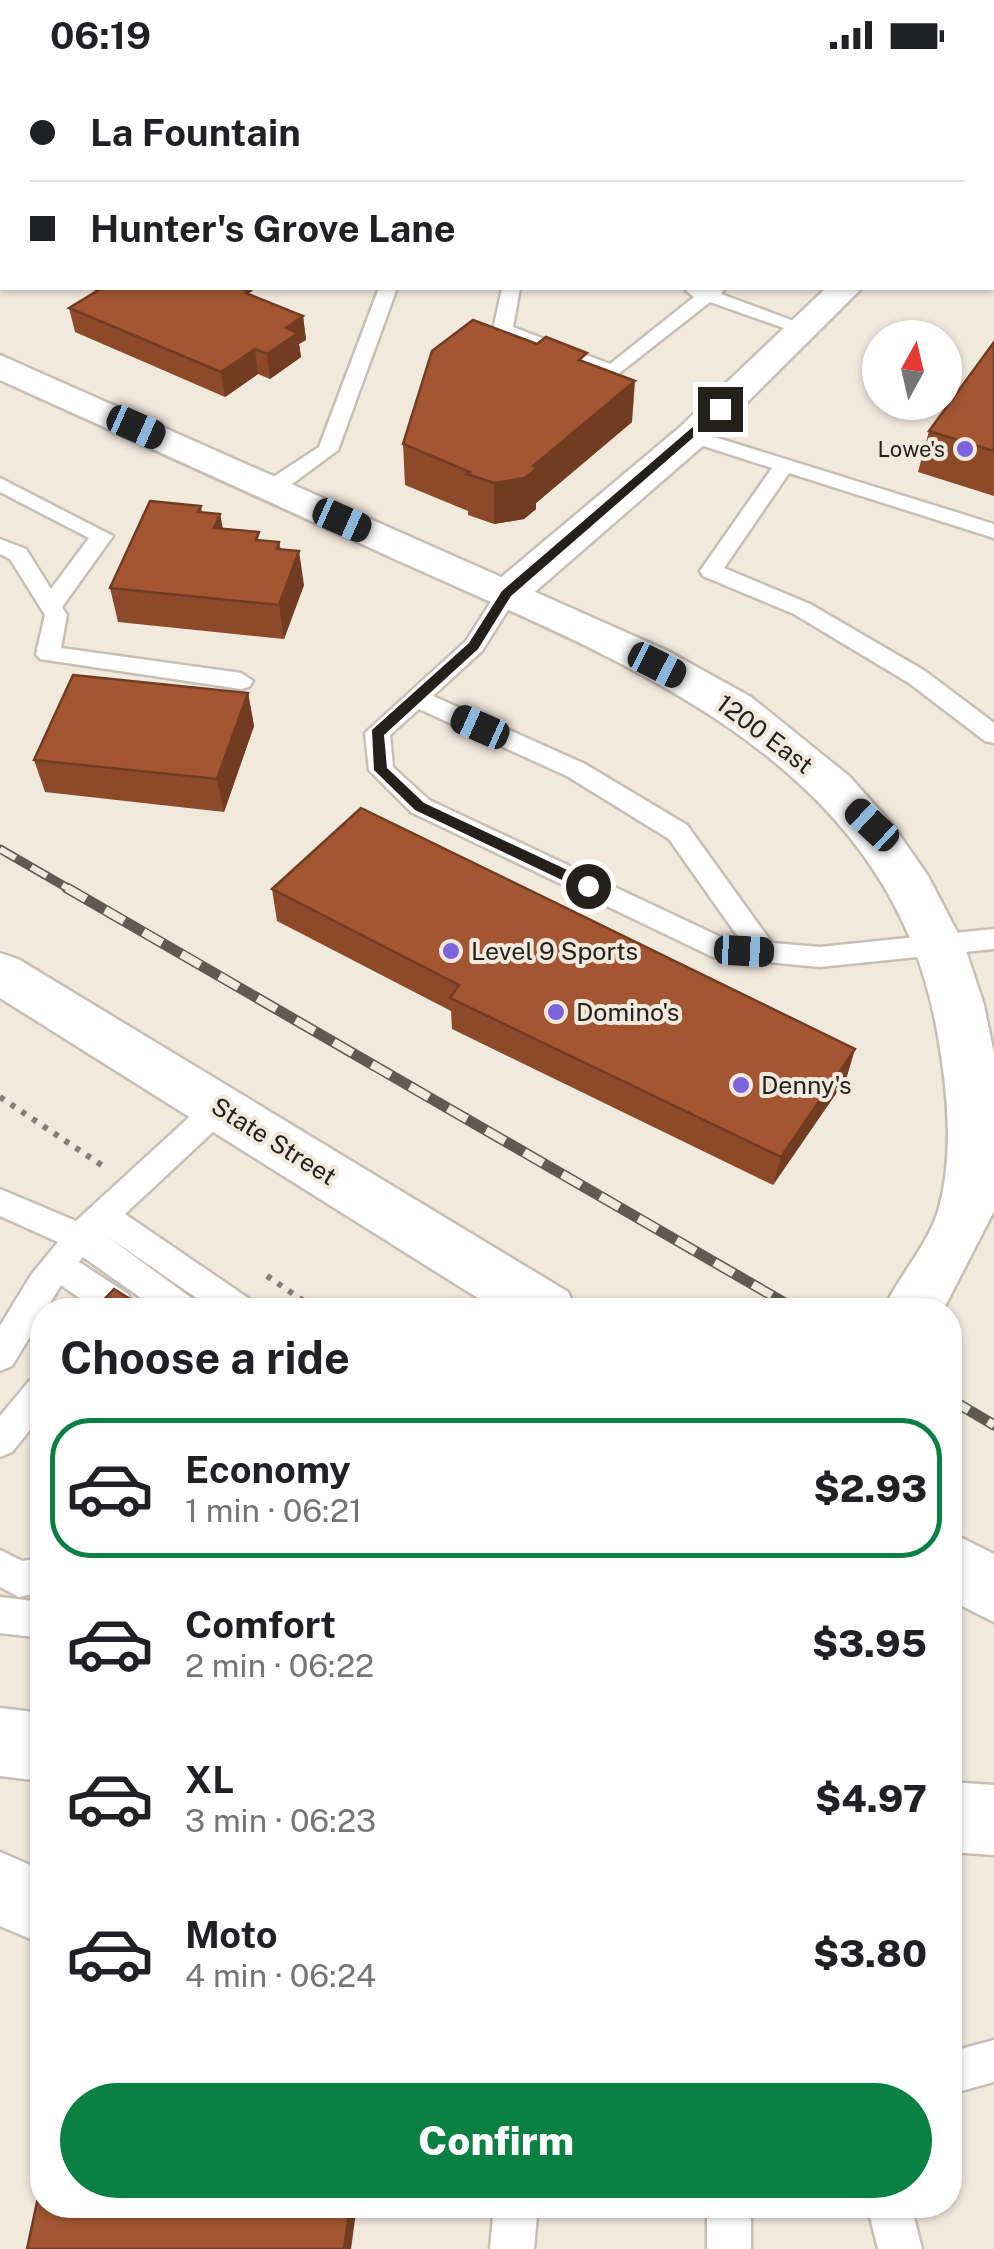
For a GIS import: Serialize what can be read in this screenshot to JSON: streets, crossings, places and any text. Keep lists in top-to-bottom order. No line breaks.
{"streets":{"main road":["1200 East","State Street"]},"places":["Lowe's","Level 9 Sports","Domino's","Denny's"],"north":"top","page":{"status":"06:19","banner":["La Fountain","Hunter's Grove Lane"],"heading":"Choose a ride","list":[{"name":"Economy","note":"1 min · 06:21","value":"$2.93"},{"name":"Comfort","note":"2 min · 06:22","value":"$3.95"},{"name":"XL","note":"3 min · 06:23","value":"$4.97"},{"name":"Moto","note":"4 min · 06:24","value":"$3.80"}],"buttons":"Confirm"}}
